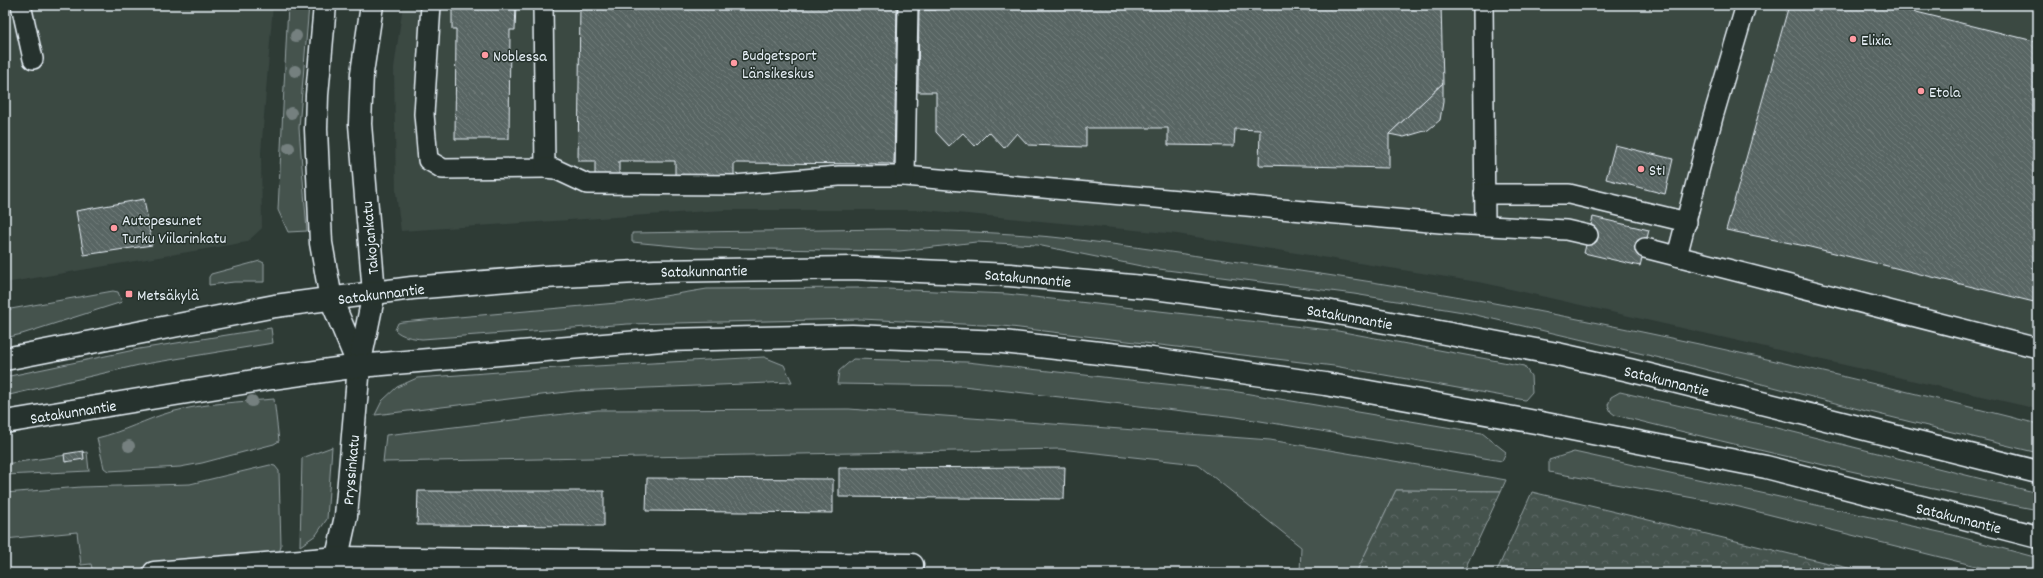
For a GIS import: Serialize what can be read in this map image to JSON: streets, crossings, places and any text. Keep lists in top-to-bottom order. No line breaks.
{"streets":{"main road":["Takojankatu","Satakunnantie","Pryssinkatu"]},"crossings":[["Takojankatu","Satakunnantie"],["Takojankatu","Pryssinkatu"],["Satakunnantie","Pryssinkatu"]],"places":{"other":["Elixia","Noblessa","Budgetsport Länsikeskus","Etola","St1","Autopesu.net Turku Viilarinkatu"],"transit":["Metsäkylä"]}}
